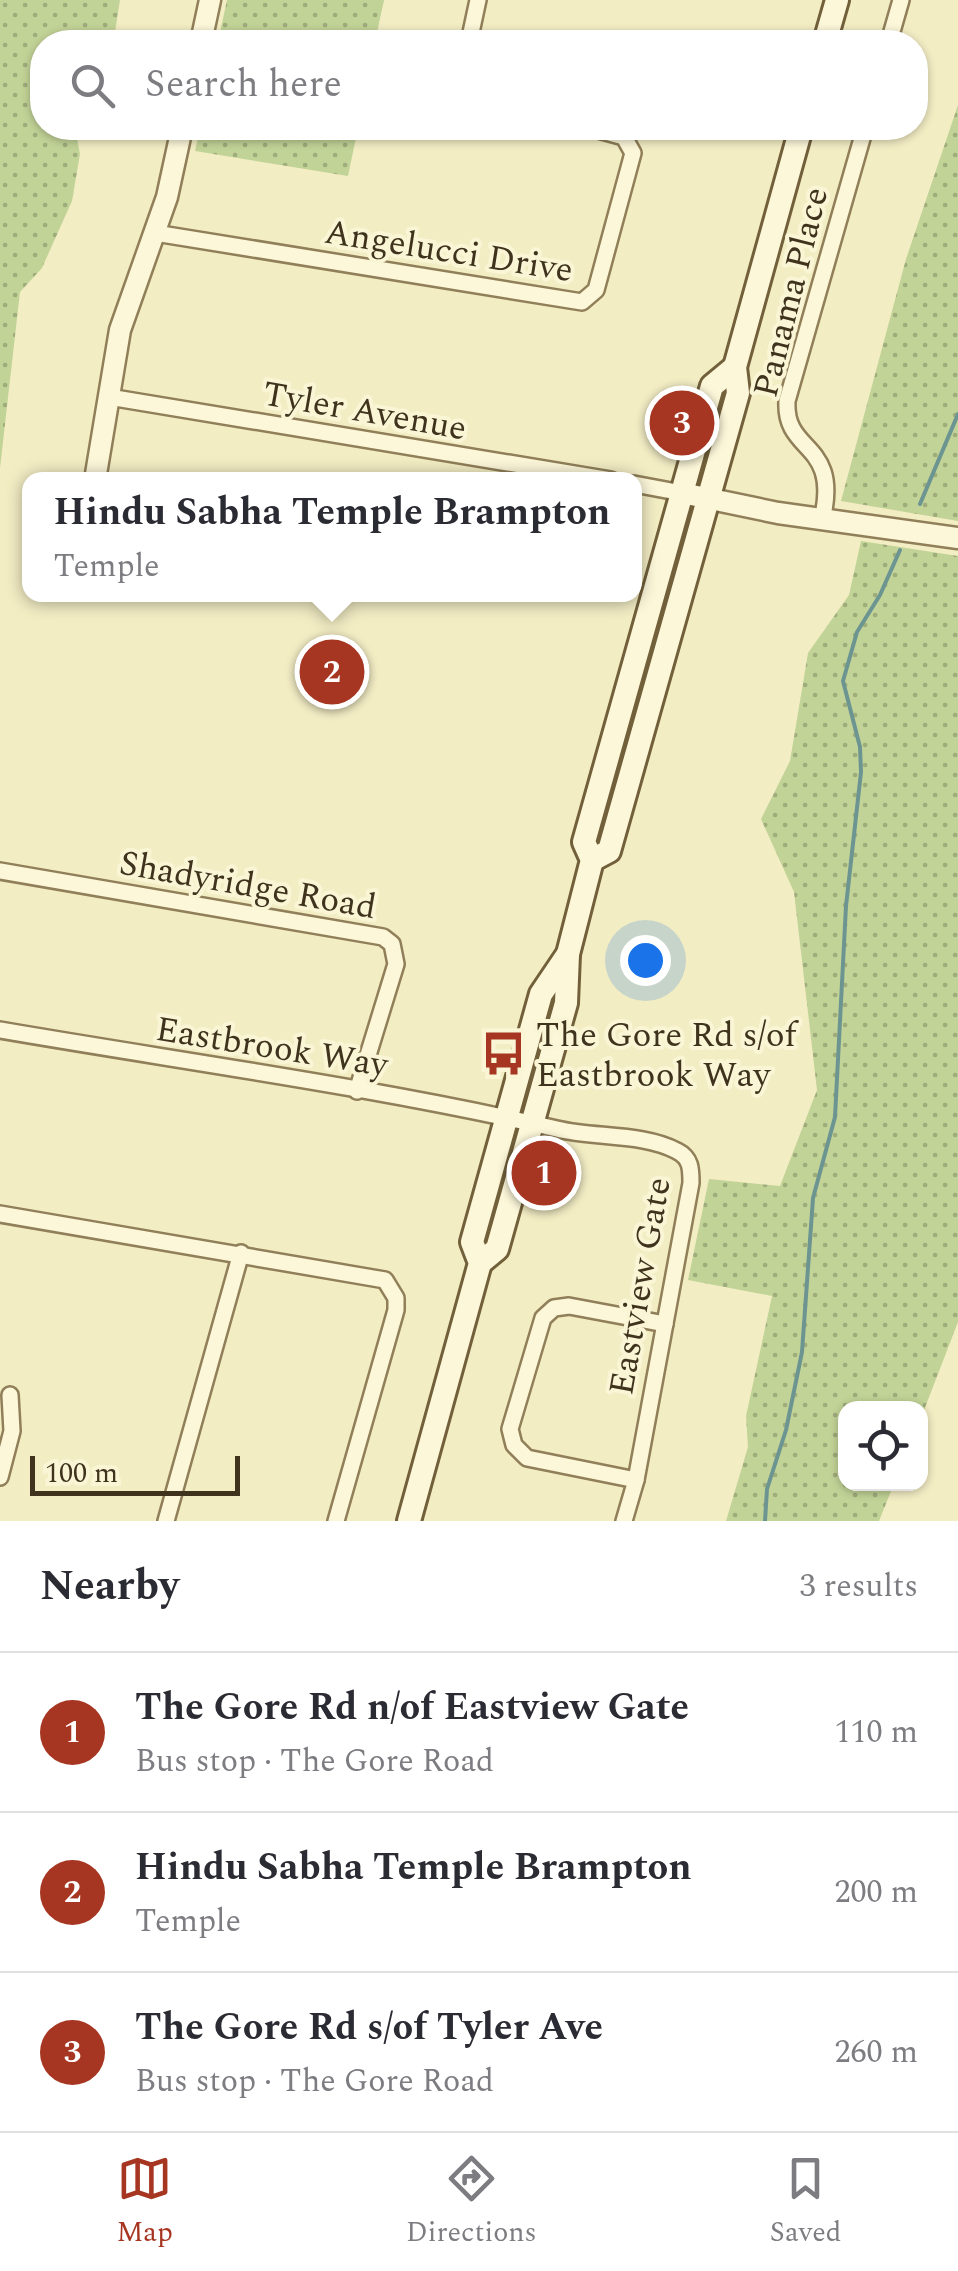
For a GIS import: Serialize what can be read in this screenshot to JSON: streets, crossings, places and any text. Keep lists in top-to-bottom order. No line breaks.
{"streets":{"street":["Angelucci Drive","Panama Place","Tyler Avenue","Shadyridge Road","Eastbrook Way","Eastview Gate"]},"crossings":[["Shadyridge Road","Eastbrook Way"],["Eastbrook Way","Eastview Gate"]],"places":{"bus stop":["The Gore Rd s/of Eastbrook Way"]},"scale_bar":"100 m","page":{"search":"Search here","pins":["3","2","1"],"popup":["Hindu Sabha Temple Brampton","Temple"],"scale":"100 m","heading":["Nearby","3 results"],"list":[{"mark":"1","name":"The Gore Rd n/of Eastview Gate","note":"Bus stop · The Gore Road","value":"110 m"},{"mark":"2","name":"Hindu Sabha Temple Brampton","note":"Temple","value":"200 m"},{"mark":"3","name":"The Gore Rd s/of Tyler Ave","note":"Bus stop · The Gore Road","value":"260 m"}],"nav":["Map","Directions","Saved"]}}
